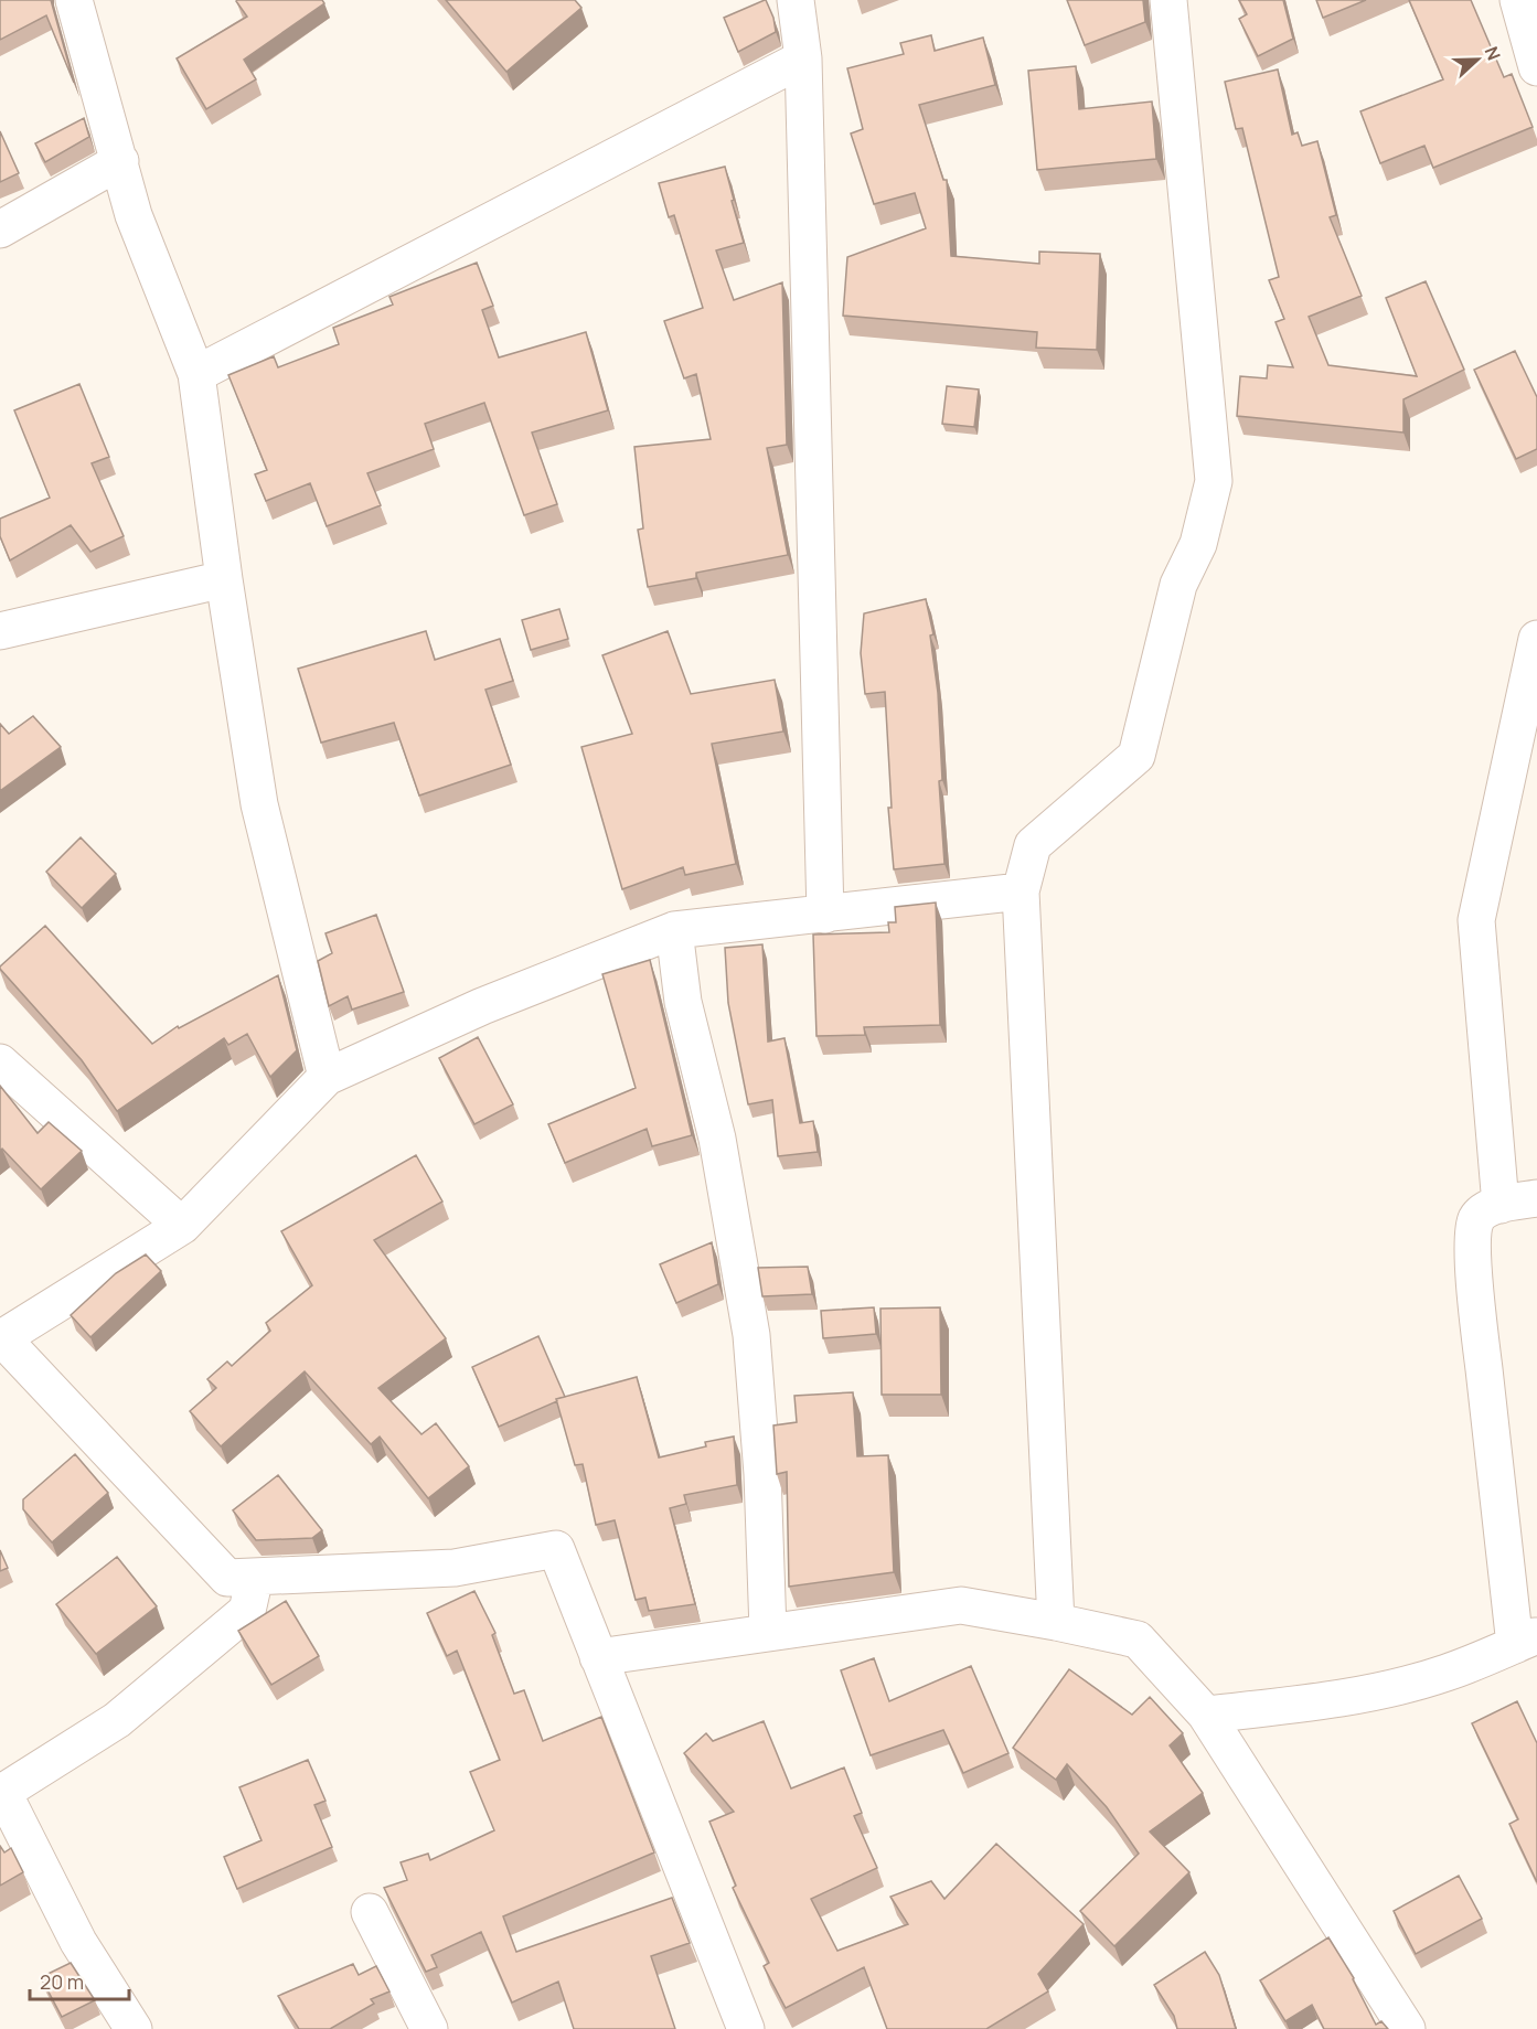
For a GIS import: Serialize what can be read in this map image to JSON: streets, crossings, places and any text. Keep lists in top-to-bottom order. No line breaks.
{"scale_bar":"20 m","north":"right"}
